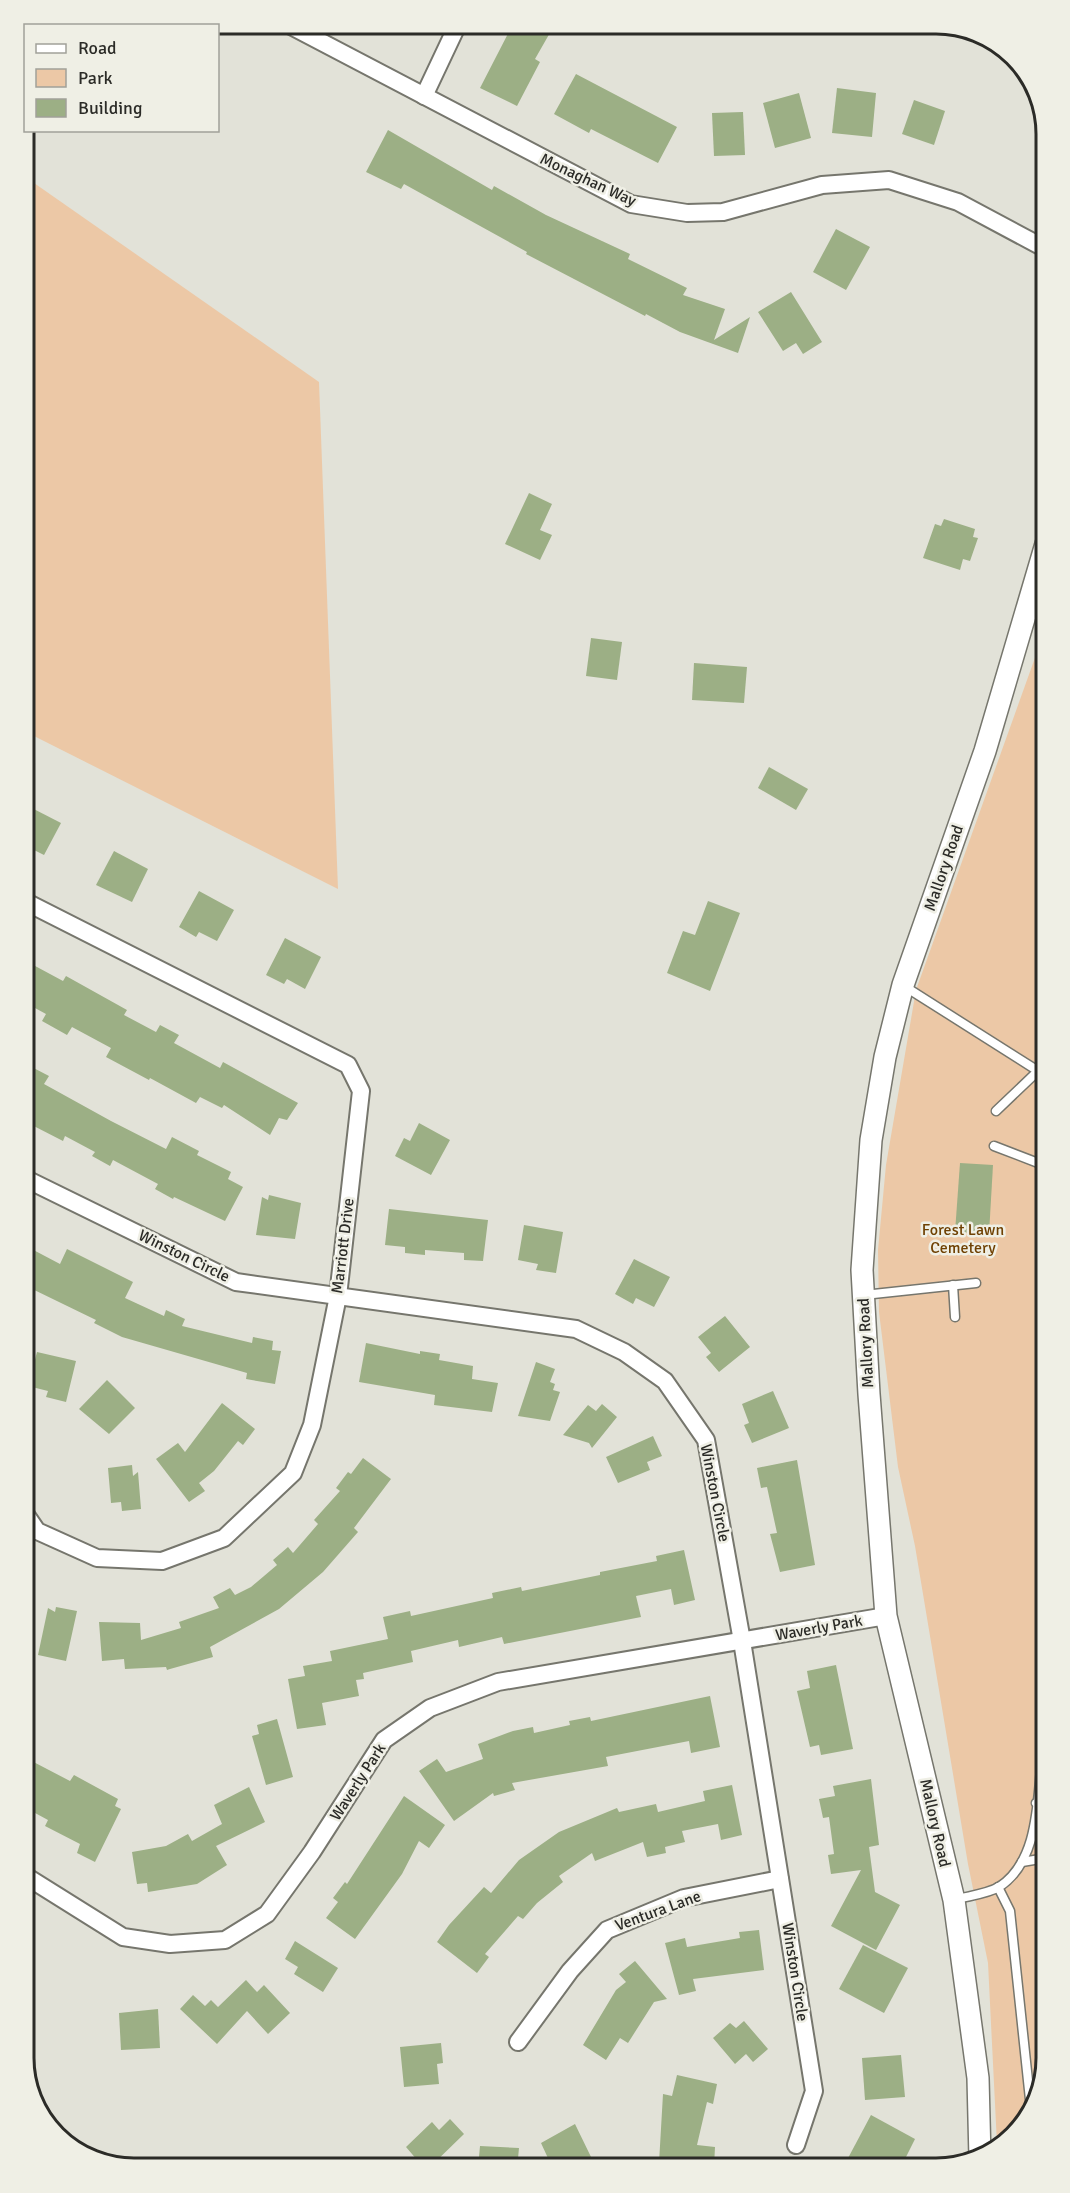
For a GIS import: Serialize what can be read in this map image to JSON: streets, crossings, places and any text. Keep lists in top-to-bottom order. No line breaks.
{"streets":{"street":["Monaghan Way","Mallory Road","Marriott Drive","Winston Circle","Waverly Park","Ventura Lane"]},"crossings":[["Mallory Road","Waverly Park"],["Marriott Drive","Winston Circle"],["Winston Circle","Waverly Park"],["Winston Circle","Ventura Lane"]],"parks":["Forest Lawn Cemetery"],"legend":["Road","Park","Building"]}
